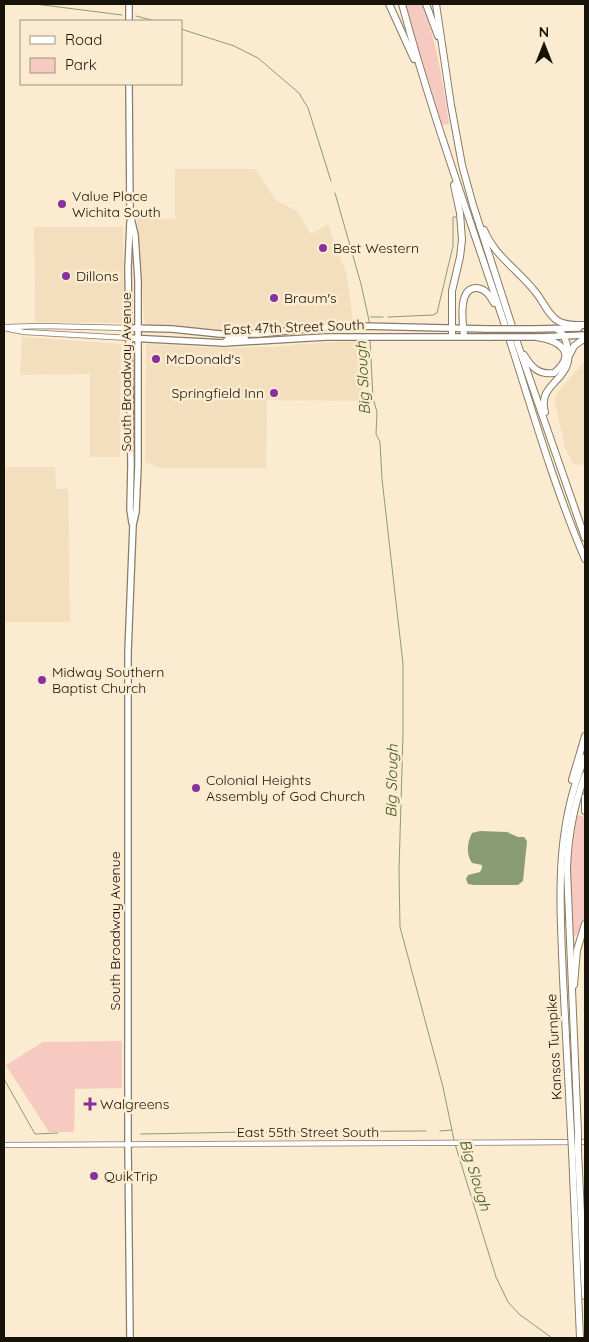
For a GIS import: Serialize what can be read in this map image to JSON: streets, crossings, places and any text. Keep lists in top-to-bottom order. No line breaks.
{"streets":{"highway":["Kansas Turnpike"],"main road":["East 47th Street South","South Broadway Avenue"],"street":["East 55th Street South"]},"crossings":[["East 47th Street South","South Broadway Avenue"],["South Broadway Avenue","East 55th Street South"]],"water":["Big Slough"],"places":{"other":["Value Place Wichita South","Best Western","Dillons","Braum's","McDonald's","Springfield Inn","Midway Southern Baptist Church","Colonial Heights Assembly of God Church","QuikTrip"],"health":["Walgreens"]},"legend":["Road","Park"],"north":"top"}
